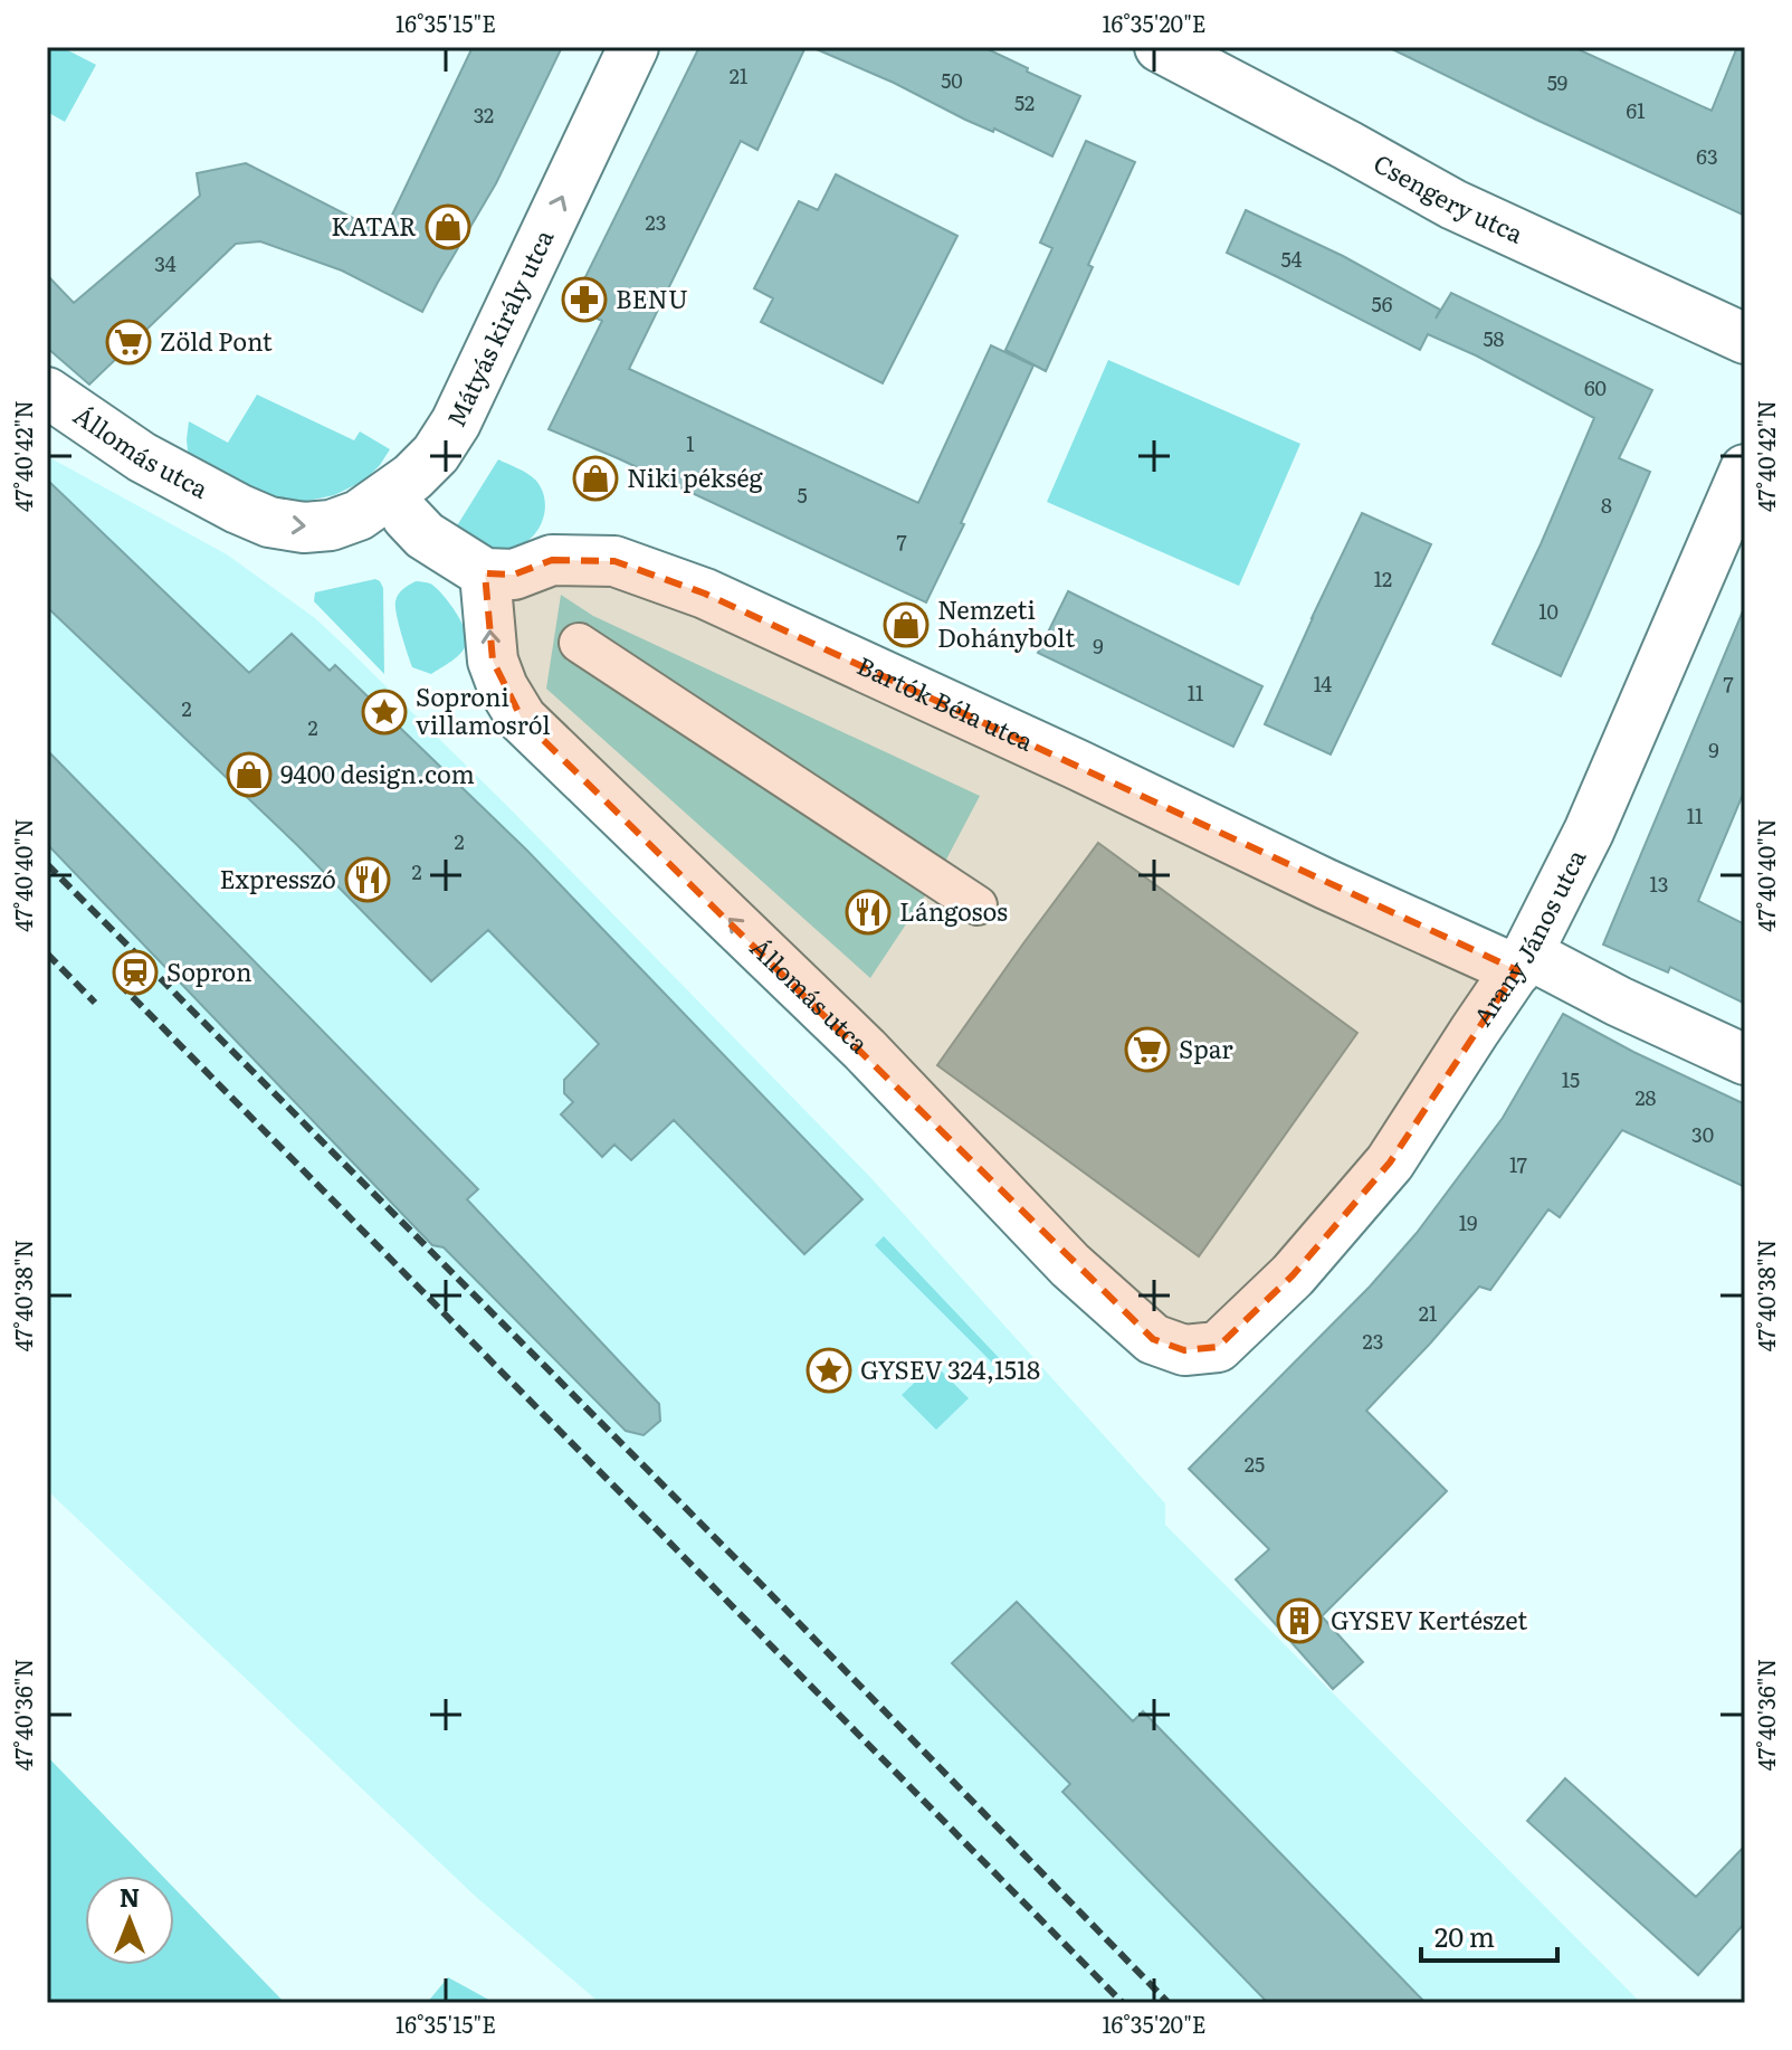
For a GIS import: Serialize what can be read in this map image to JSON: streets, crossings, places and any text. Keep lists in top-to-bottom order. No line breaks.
{"streets":{"street":["Csengery utca","Mátyás király utca","Állomás utca","Bartók Béla utca","Arany János utca"]},"crossings":[["Mátyás király utca","Állomás utca"],["Állomás utca","Bartók Béla utca"],["Állomás utca","Arany János utca"],["Bartók Béla utca","Arany János utca"]],"one_way":["Mátyás király utca"],"places":{"shop":["KATAR","Niki pékség","Nemzeti Dohánybolt","9400 design.com"],"pharmacy":["BENU"],"supermarket":["Zöld Pont","Spar"],"place":["Soproni villamosról","GYSEV 324,1518"],"restaurant":["Expresszó","Lángosos"],"station":["Sopron"],"building":["GYSEV Kertészet"]},"house_numbers":["21","50","59","52","61","32","63","23","54","34","56","58","60","1","5","8","7","12","10","9","14","7","11","2","2","9","11","2","2","13","15","28","30","17","19","21","23","25"],"scale_bar":"20 m","north":"top","coordinates":["16°35'15\"E","16°35'20\"E","47°40'42\"N","47°40'40\"N","47°40'38\"N","47°40'36\"N"]}
